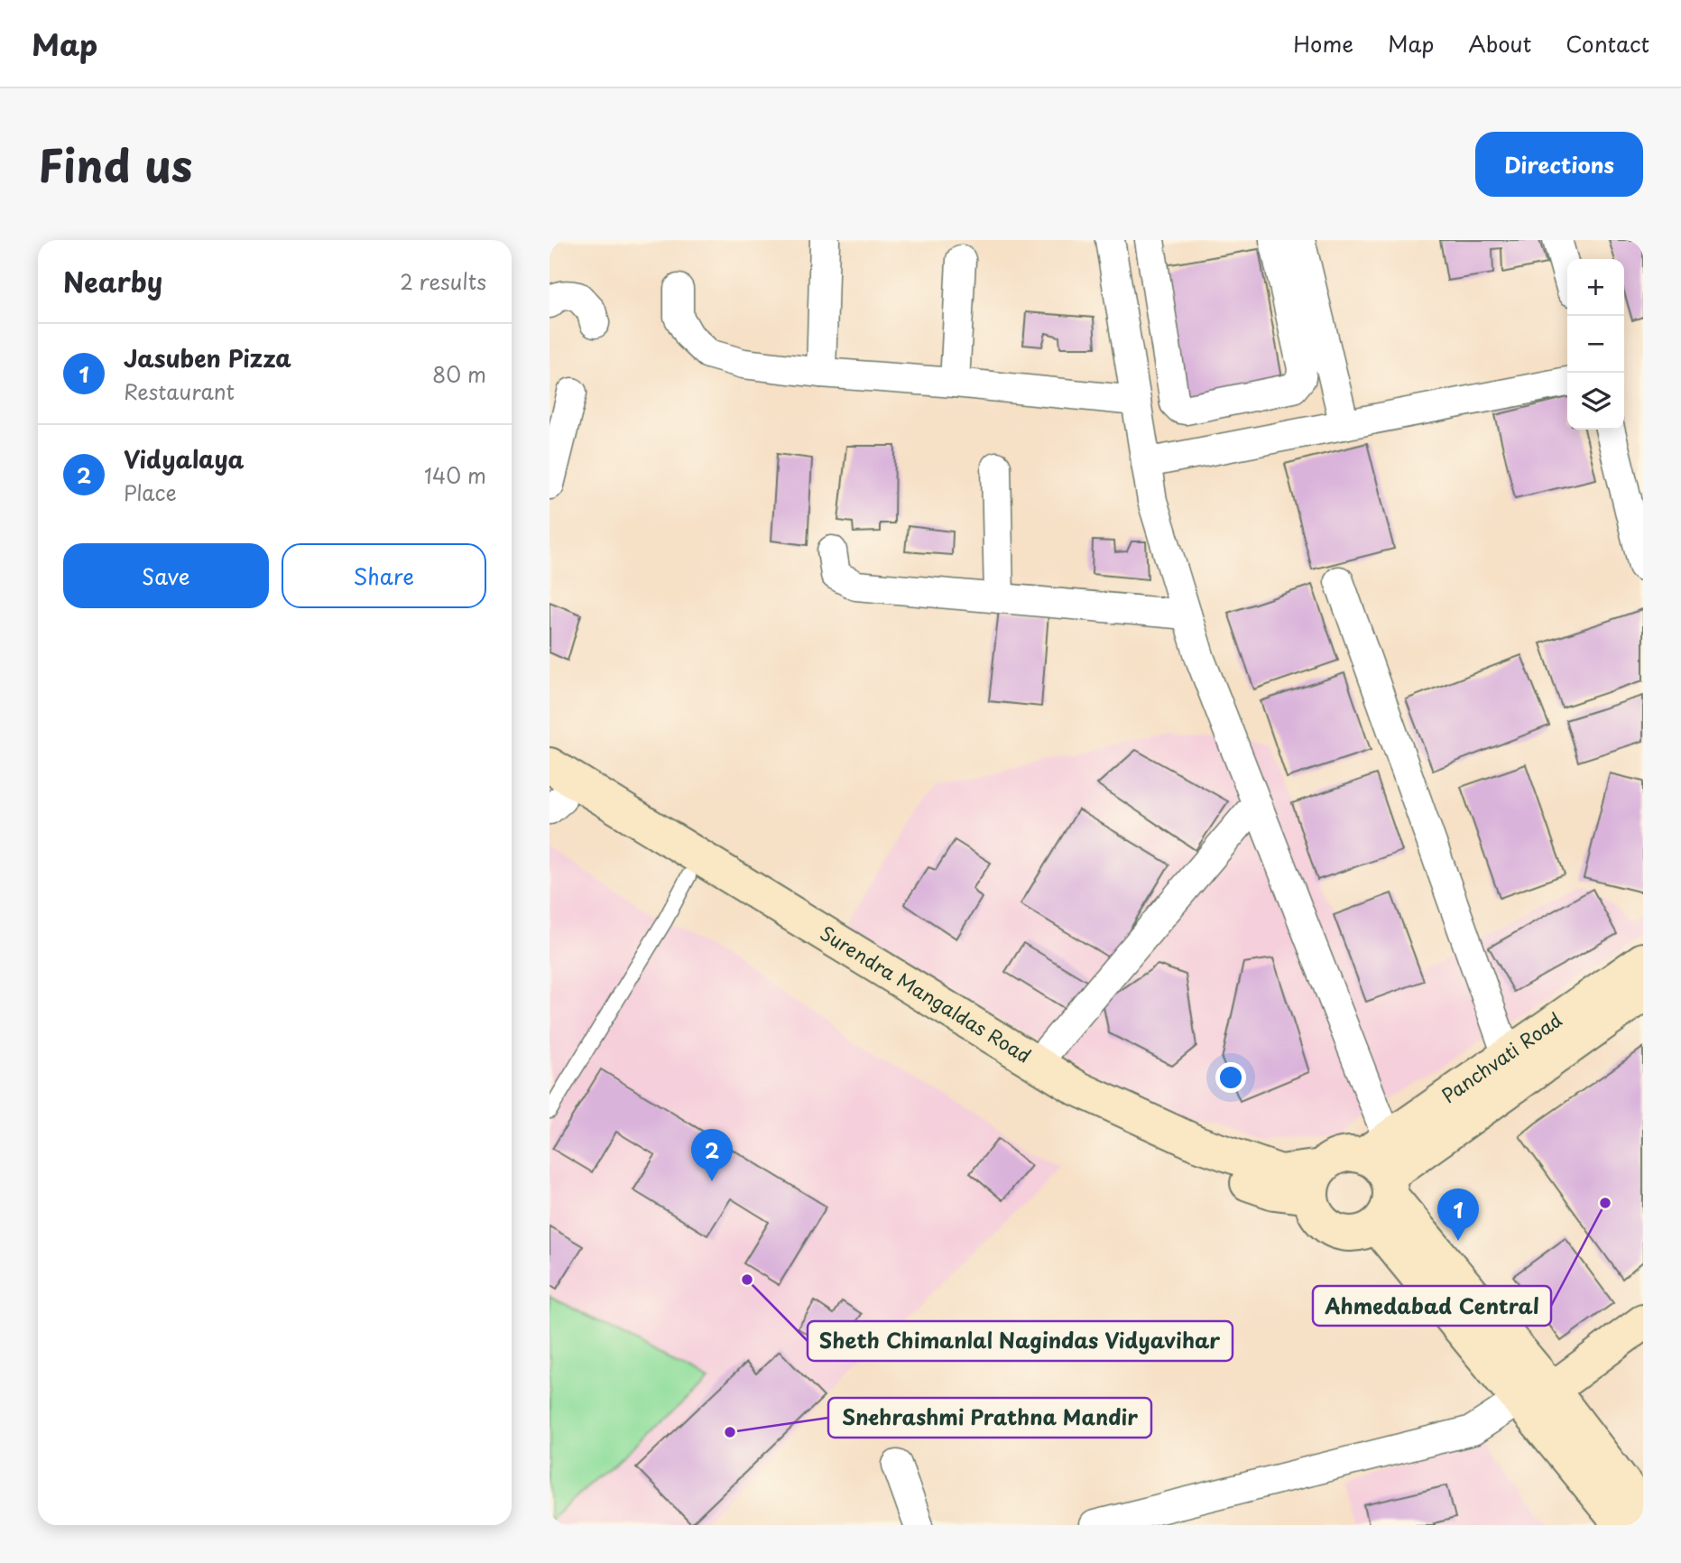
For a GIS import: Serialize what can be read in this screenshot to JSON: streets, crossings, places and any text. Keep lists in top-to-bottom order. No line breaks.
{"streets":{"main road":["Surendra Mangaldas Road","Panchvati Road"]},"crossings":[["Surendra Mangaldas Road","Panchvati Road"]],"places":["Ahmedabad Central","Sheth Chimanlal Nagindas Vidyavihar","Snehrashmi Prathna Mandir"],"page":{"header":"Map","nav":["Home","Map","About","Contact"],"title":"Find us","buttons":["Directions",["Save","Share"]],"heading":["Nearby","2 results"],"map_buttons":["+","−"],"list":[{"mark":"1","name":"Jasuben Pizza","note":"Restaurant","value":"80 m"},{"mark":"2","name":"Vidyalaya","note":"Place","value":"140 m"}],"pins":["2","1"]}}
